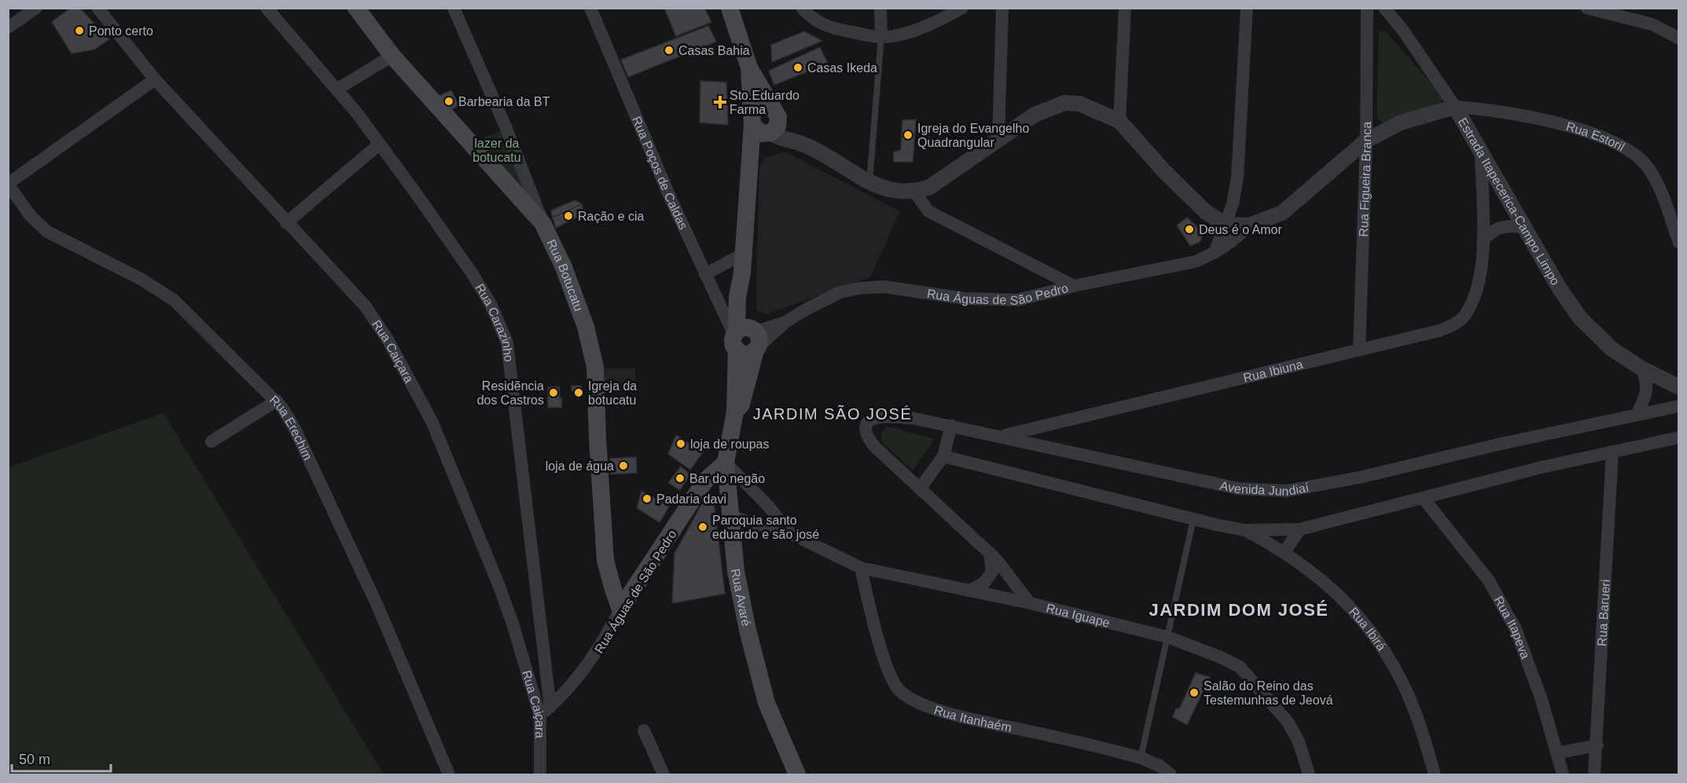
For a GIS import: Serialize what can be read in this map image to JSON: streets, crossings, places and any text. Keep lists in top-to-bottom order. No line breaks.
{"streets":{"main road":["Rua Botucatu","Rua Águas de São Pedro","Rua Avaré"],"street":["Rua Estoril","Rua Poços de Caldas","Rua Figueira Branca","Estrada Itapecerica-Campo Limpo","Rua Carazinho","Rua Caiçara","Rua Ibiuna","Rua Erechim","Avenida Jundiaí","Rua Barueri","Rua Iguape","Rua Itapeva","Rua Ibirá","Rua Itanhaém"]},"crossings":[["Rua Estoril","Estrada Itapecerica-Campo Limpo"],["Rua Poços de Caldas","Rua Águas de São Pedro"],["Rua Poços de Caldas","Rua Avaré"],["Rua Figueira Branca","Estrada Itapecerica-Campo Limpo"],["Rua Figueira Branca","Rua Ibiuna"],["Estrada Itapecerica-Campo Limpo","Rua Águas de São Pedro"],["Estrada Itapecerica-Campo Limpo","Rua Ibiuna"],["Rua Botucatu","Rua Águas de São Pedro"],["Rua Águas de São Pedro","Rua Carazinho"],["Rua Águas de São Pedro","Rua Caiçara"],["Rua Águas de São Pedro","Rua Avaré"],["Rua Águas de São Pedro","Rua Iguape"],["Rua Ibiuna","Avenida Jundiaí"],["Rua Avaré","Rua Iguape"],["Rua Iguape","Rua Itanhaém"]],"districts":["JARDIM SÃO JOSÉ","JARDIM DOM JOSÉ"],"parks":["lazer da botucatu"],"places":{"other":["Ponto certo","Casas Bahia","Casas Ikeda","Barbearia da BT","Igreja do Evangelho Quadrangular","Ração e cia","Deus é o Amor","Residẽncia dos Castros","Igreja da botucatu","loja de roupas","loja de água","Bar do negão","Padaria davi","Paroquia santo eduardo e são josé","Salão do Reino das Testemunhas de Jeová"],"health":["Sto.Eduardo Farma"]},"scale_bar":"50 m"}
